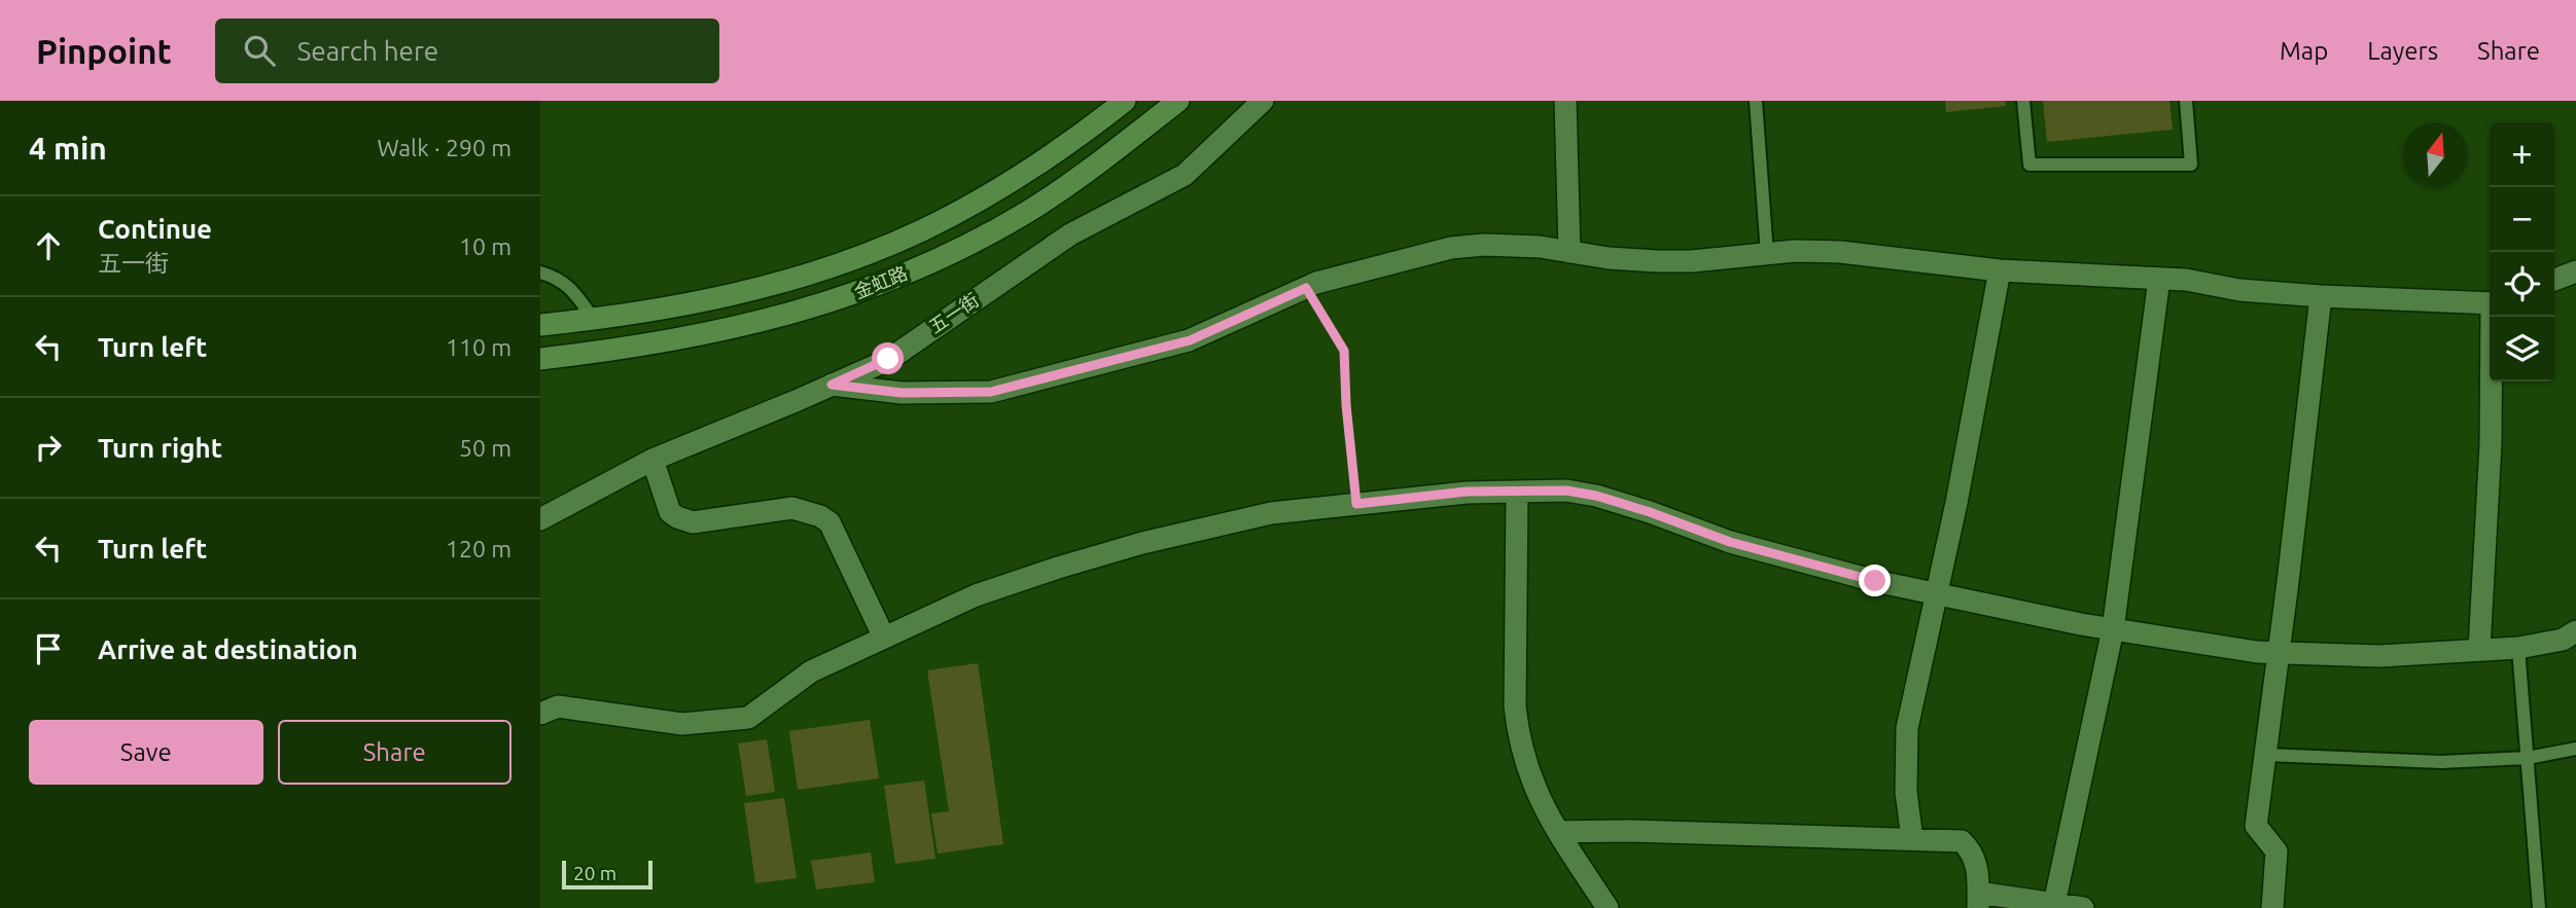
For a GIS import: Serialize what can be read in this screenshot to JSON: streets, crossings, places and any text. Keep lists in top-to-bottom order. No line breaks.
{"streets":{"main road":["金虹路"],"street":["五一街"]},"scale_bar":"20 m","north":"top","page":{"header":"Pinpoint","search":"Search here","nav":["Map","Layers","Share"],"heading":["4 min","Walk · 290 m"],"map_buttons":["+","−"],"list":[["Continue","五一街","10 m"],["Turn left","110 m"],["Turn right","50 m"],["Turn left","120 m"],"Arrive at destination"],"buttons":["Save","Share"],"scale":"20 m"}}
